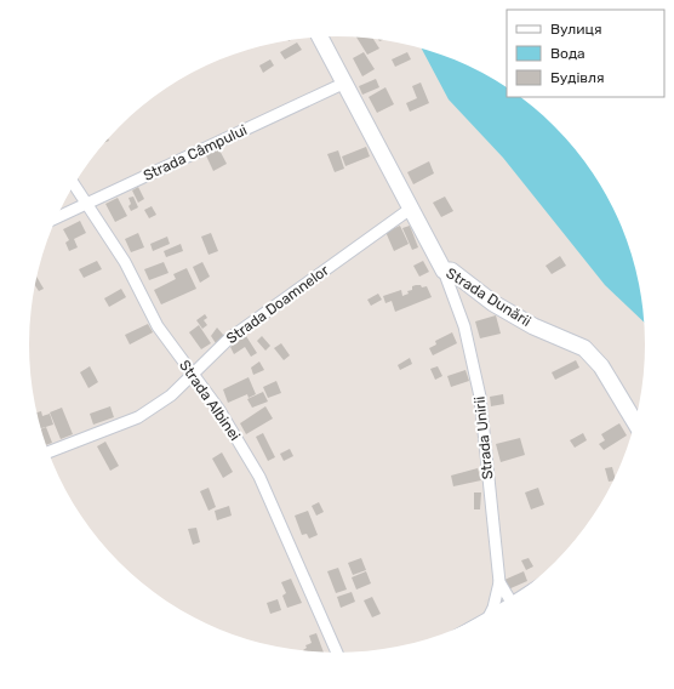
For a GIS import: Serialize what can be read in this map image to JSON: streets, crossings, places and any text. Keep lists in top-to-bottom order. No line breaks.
{"streets":{"main road":["Strada Dunării"],"street":["Strada Câmpului","Strada Doamnelor","Strada Albinei","Strada Unirii"]},"crossings":[["Strada Câmpului","Strada Dunării"],["Strada Câmpului","Strada Albinei"],["Strada Dunării","Strada Doamnelor"],["Strada Dunării","Strada Unirii"],["Strada Doamnelor","Strada Albinei"]],"legend":["Вулиця","Вода","Будівля"]}
